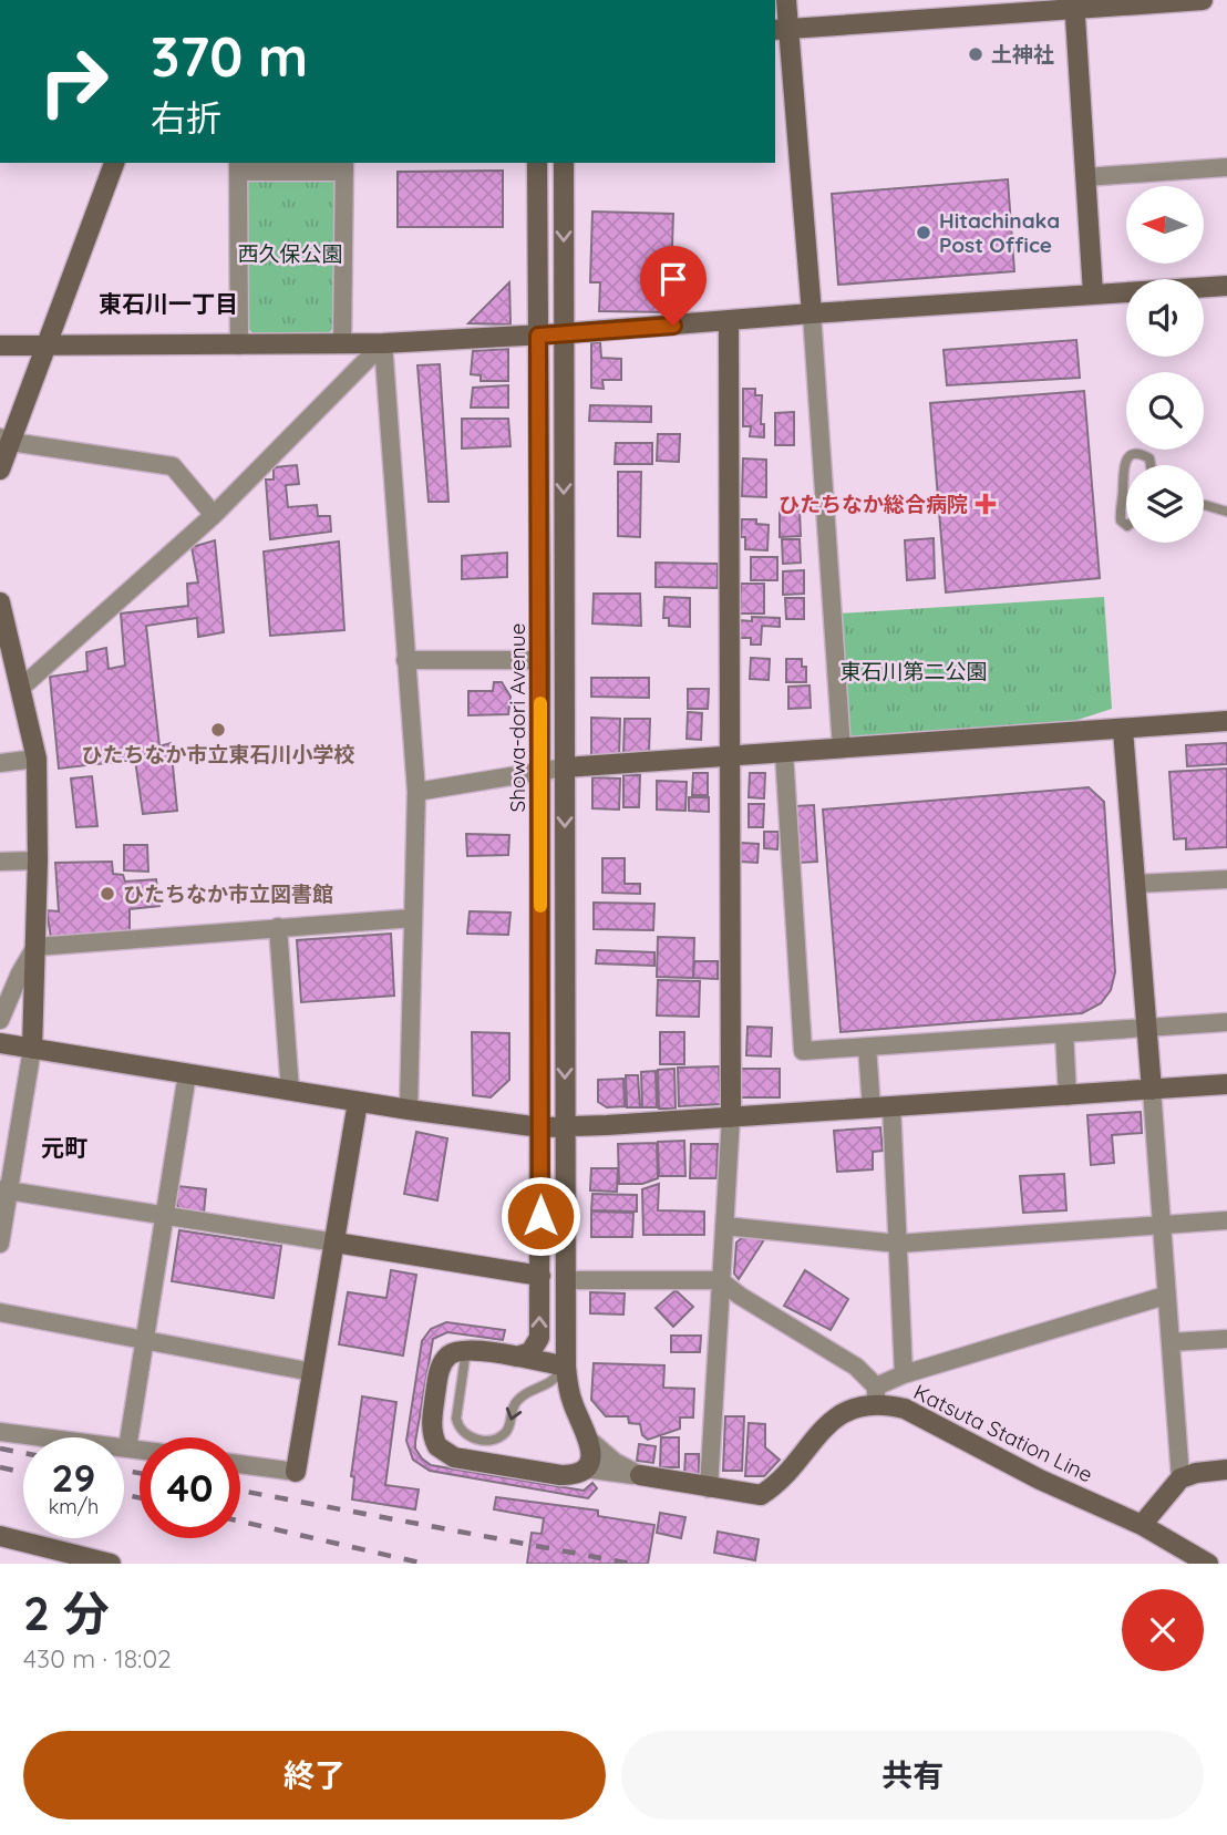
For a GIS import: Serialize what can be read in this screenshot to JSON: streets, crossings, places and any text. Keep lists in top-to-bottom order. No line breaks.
{"streets":{"street":["Showa-dori Avenue","Katsuta Station Line"]},"districts":["東石川一丁目","元町"],"parks":["西久保公園","東石川第二公園"],"places":{"other":["土神社","Hitachinaka Post Office","ひたちなか市立東石川小学校","ひたちなか市立図書館"],"health":["ひたちなか総合病院"]},"north":"left","page":{"turn":["370 m","右折"],"speed":"29 km/h","limit":"40","heading":["2 分","430 m · 18:02"],"buttons":["終了","共有"]}}
